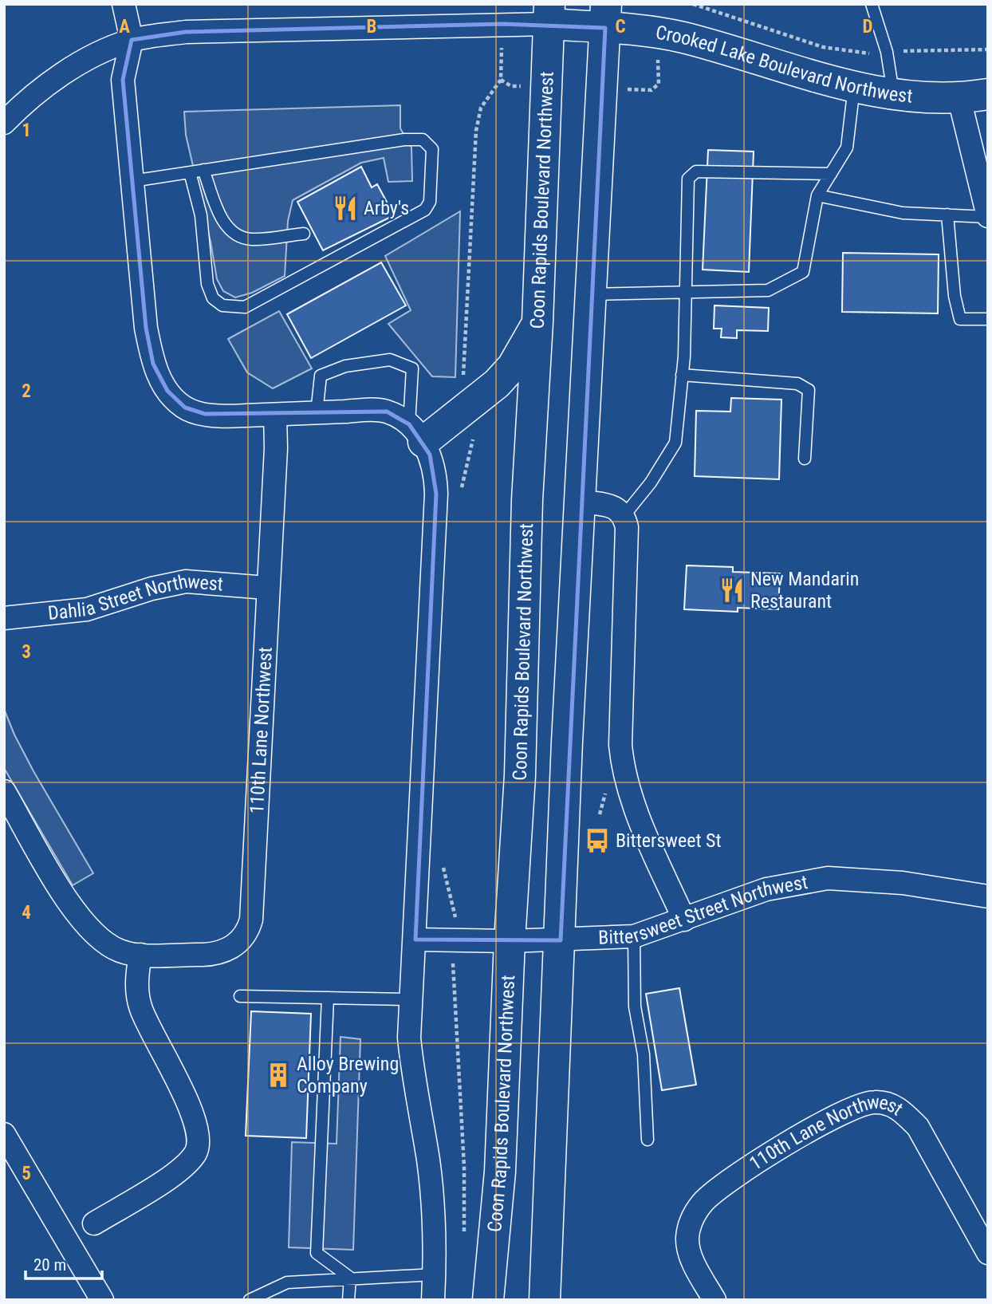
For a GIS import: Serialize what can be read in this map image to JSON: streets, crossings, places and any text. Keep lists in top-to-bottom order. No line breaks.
{"streets":{"main road":["Crooked Lake Boulevard Northwest","Coon Rapids Boulevard Northwest"],"street":["Dahlia Street Northwest","110th Lane Northwest","Bittersweet Street Northwest"]},"crossings":[["Crooked Lake Boulevard Northwest","Coon Rapids Boulevard Northwest"],["Coon Rapids Boulevard Northwest","Bittersweet Street Northwest"],["Dahlia Street Northwest","110th Lane Northwest"]],"places":{"restaurant":["Arby's","New Mandarin Restaurant"],"bus stop":["Bittersweet St"],"building":["Alloy Brewing Company"]},"scale_bar":"20 m","grid":{"columns":["A","B","C","D"],"rows":["1","2","3","4","5"]}}
